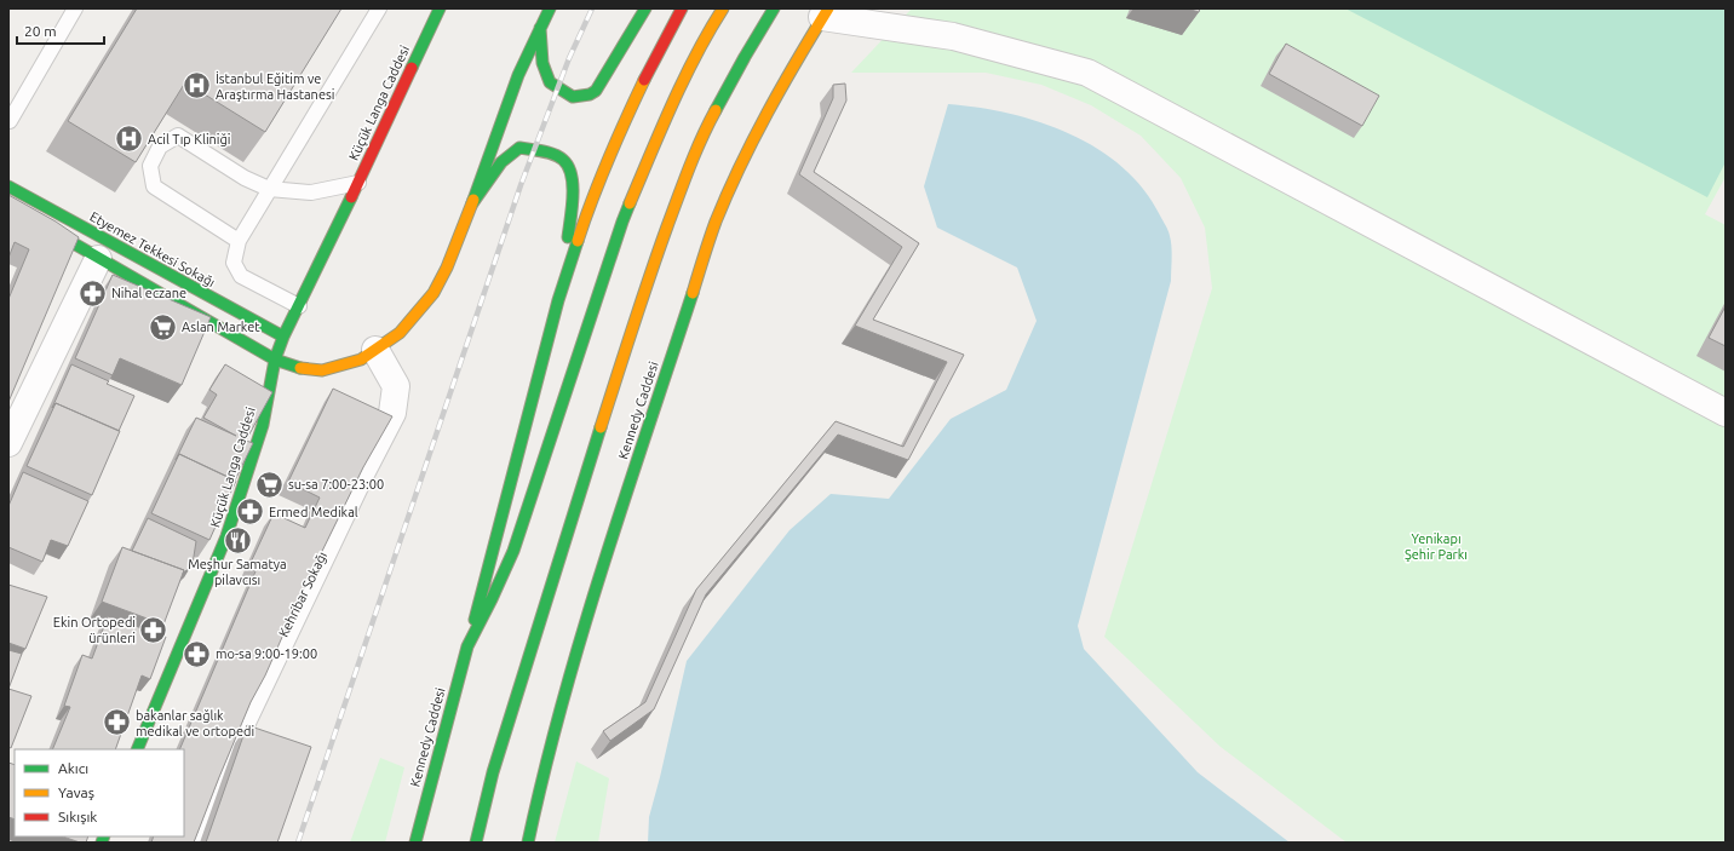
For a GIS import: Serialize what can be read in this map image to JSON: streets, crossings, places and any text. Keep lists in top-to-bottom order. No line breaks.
{"streets":{"main road":["Küçük Langa Caddesi","Etyemez Tekkesi Sokağı","Kennedy Caddesi"],"street":["Kehribar Sokağı"]},"crossings":[["Küçük Langa Caddesi","Etyemez Tekkesi Sokağı"]],"parks":["Yenikapı Şehir Parkı"],"places":{"hospital":["İstanbul Eğitim ve Araştırma Hastanesi","Acil Tıp Kliniği"],"pharmacy":["Nihal eczane","Ermed Medikal","Ekin Ortopedi ürünleri","mo-sa 9:00-19:00","bakanlar sağlık medikal ve ortopedi"],"supermarket":["Aslan Market","su-sa 7:00-23:00"],"restaurant":["Meşhur Samatya pilavcısı"]},"legend":["Akıcı","Yavaş","Sıkışık"],"scale_bar":"20 m"}
